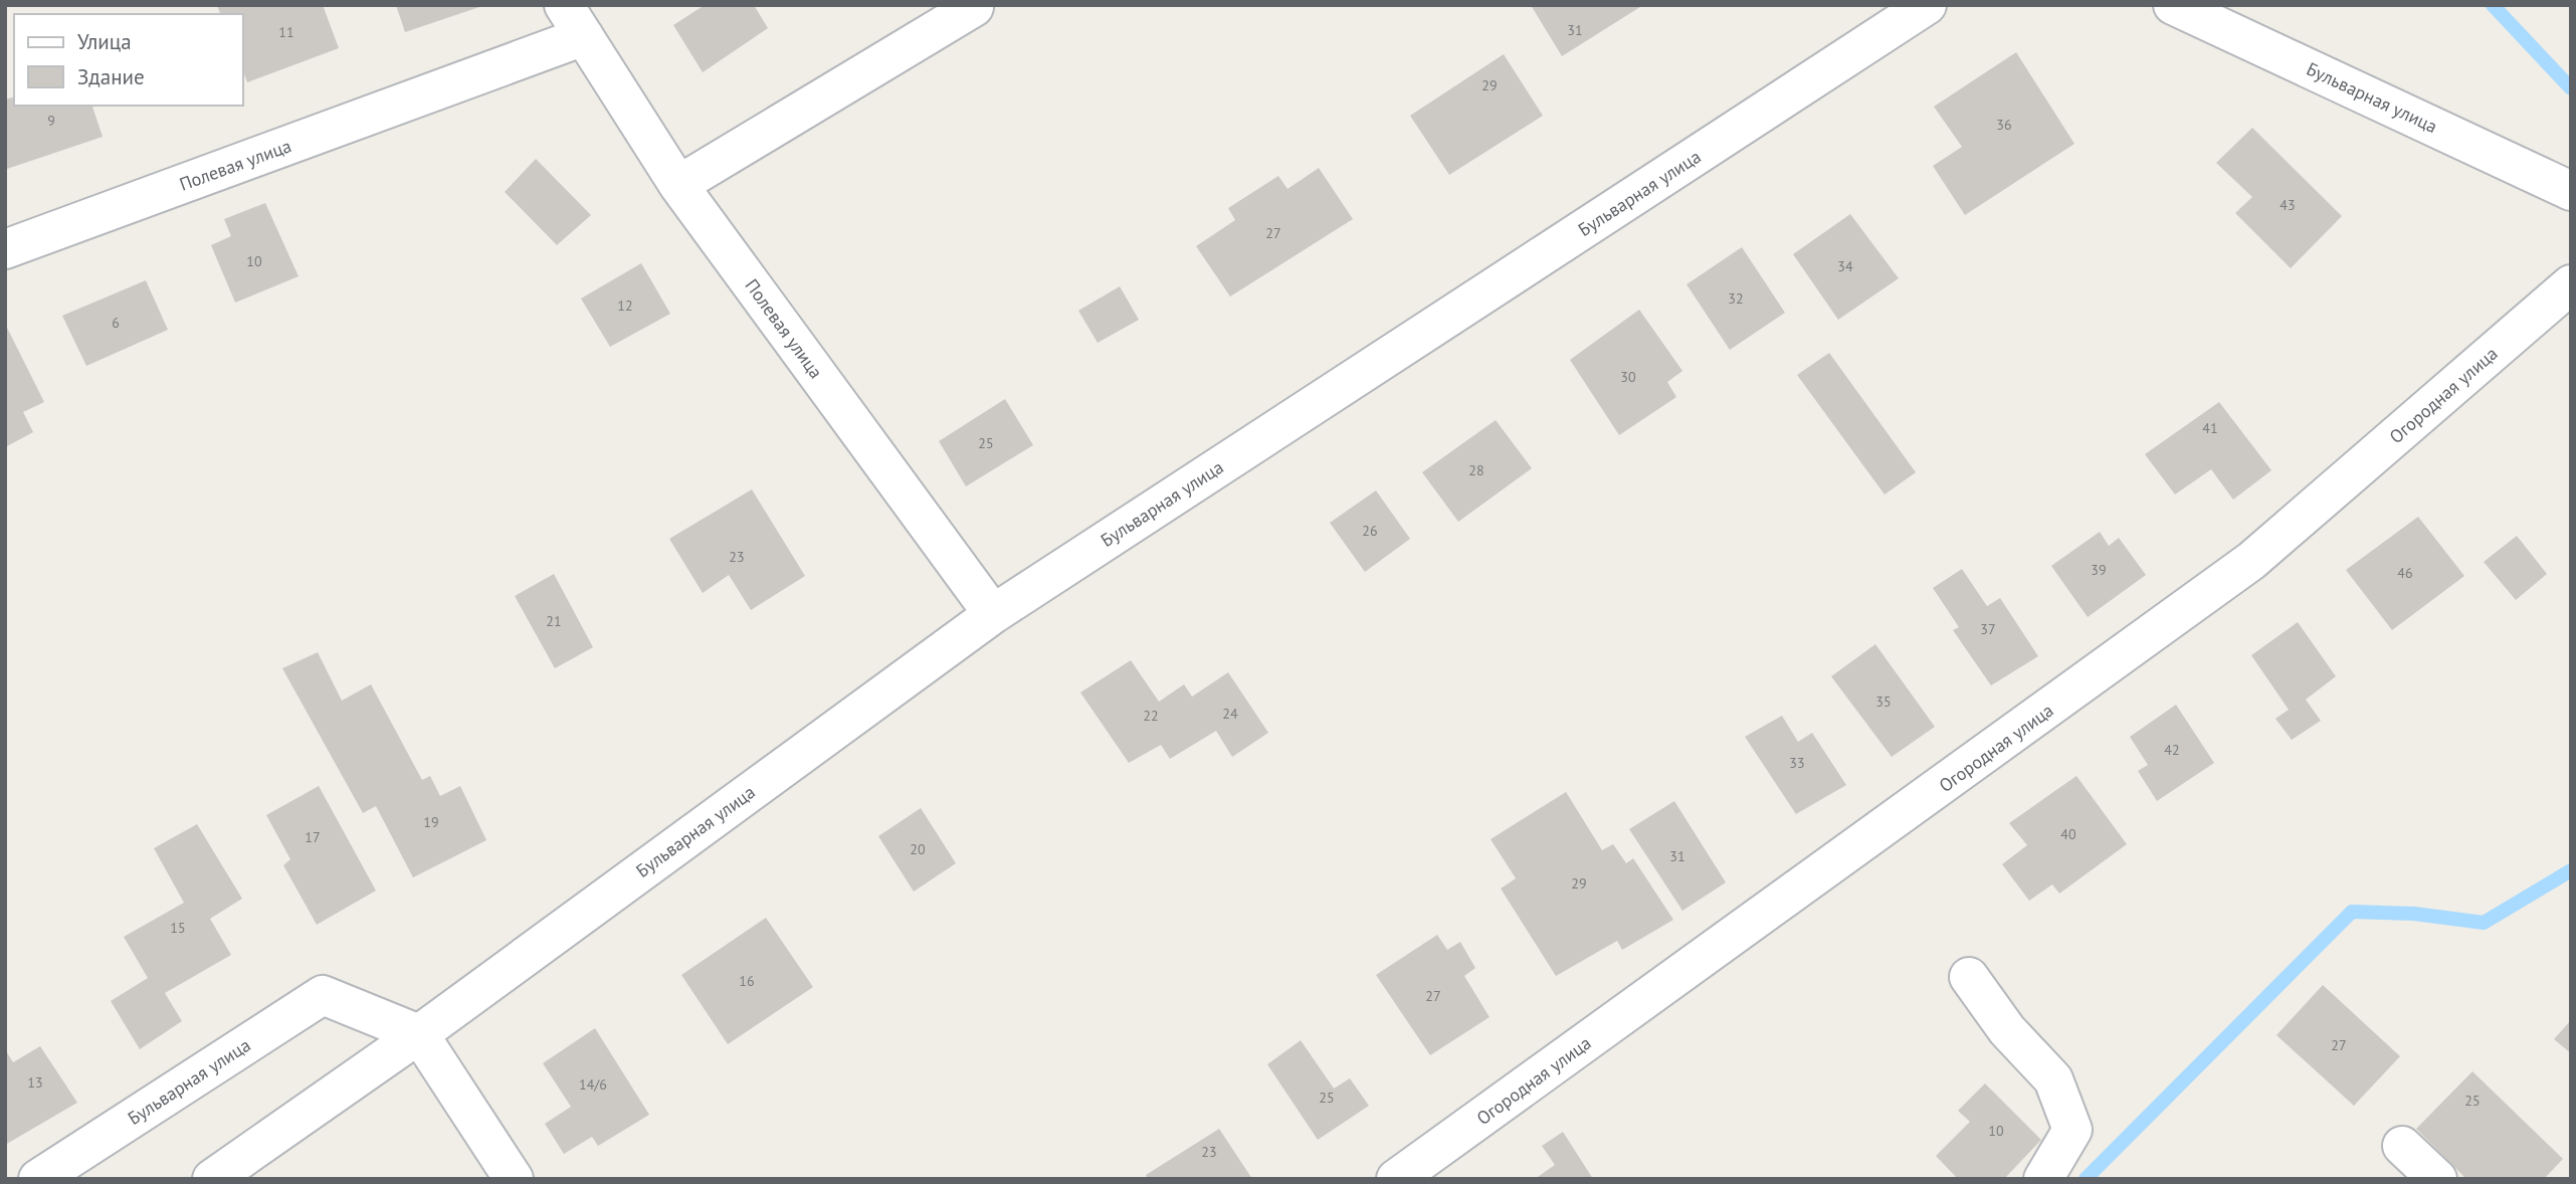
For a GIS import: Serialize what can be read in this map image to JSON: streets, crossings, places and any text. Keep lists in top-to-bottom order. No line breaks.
{"streets":{"street":["Бульварная улица","Полевая улица","Огородная улица"]},"crossings":[["Бульварная улица","Полевая улица"]],"house_numbers":["31","11","29","9","36","43","27","10","34","32","12","6","30","41","25","28","26","23","39","46","21","37","35","24","22","42","33","19","40","17","20","31","29","15","16","27","27","13","14/6","25","25","10","23"],"legend":["Улица","Здание"]}
